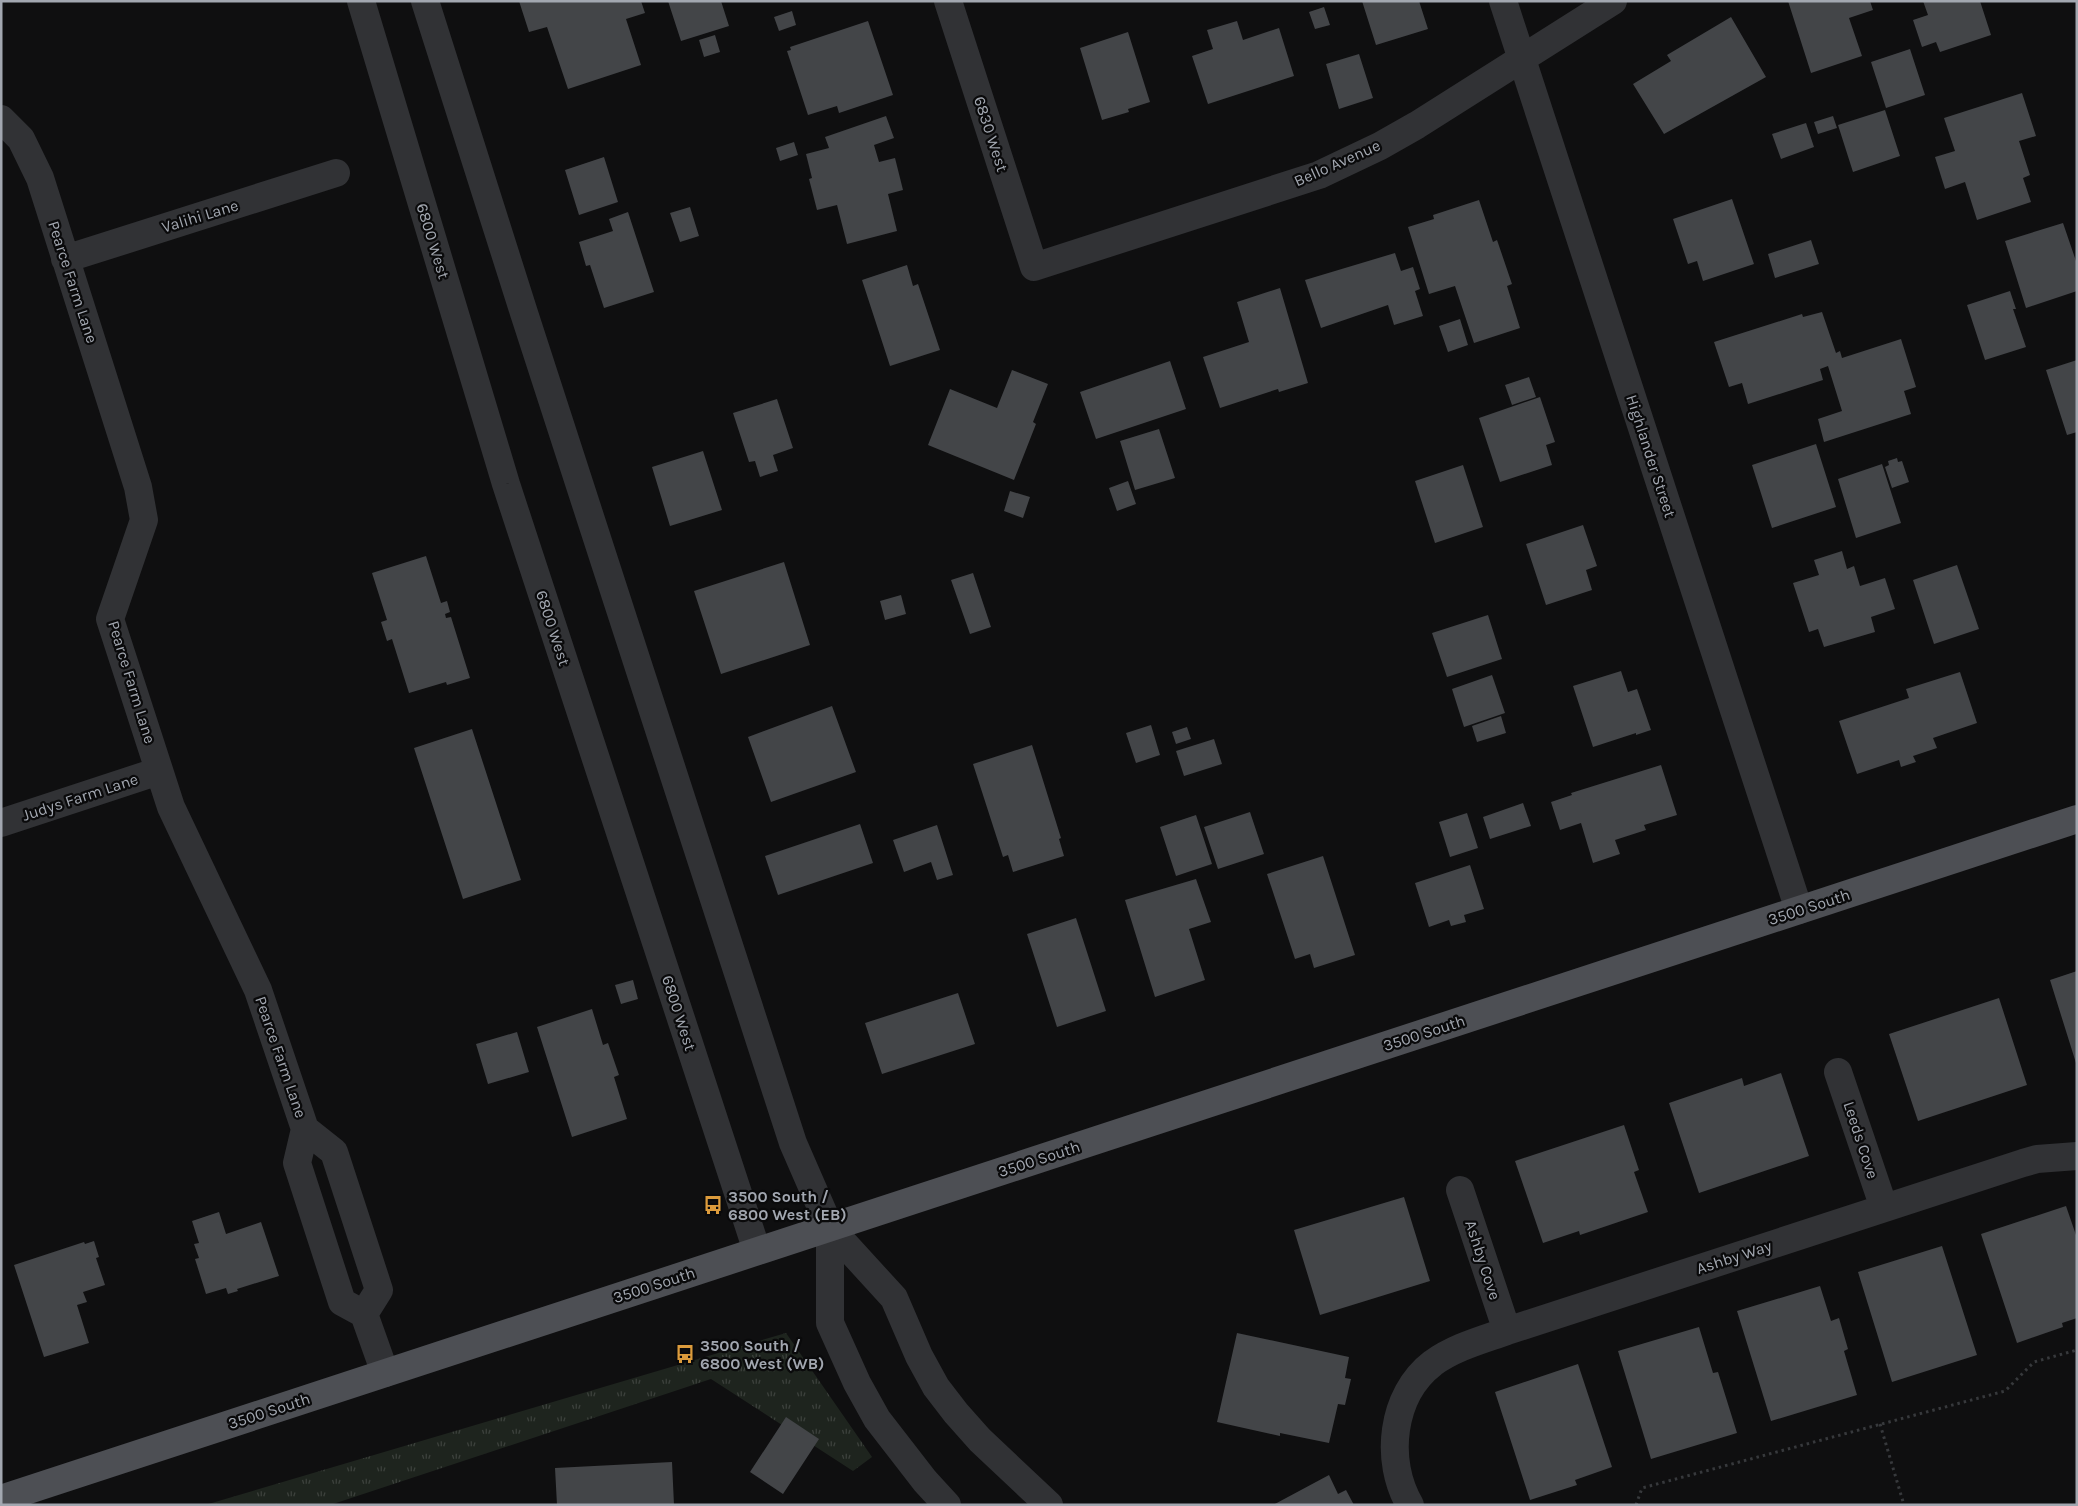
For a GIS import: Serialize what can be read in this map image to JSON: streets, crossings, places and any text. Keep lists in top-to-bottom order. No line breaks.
{"streets":{"main road":["3500 South"],"street":["6830 West","Bello Avenue","Valihi Lane","6800 West","Pearce Farm Lane","Highlander Street","Judys Farm Lane","Leeds Cove","Ashby Way","Ashby Cove"]},"crossings":[["6830 West","Bello Avenue"],["Bello Avenue","Highlander Street"],["Valihi Lane","Pearce Farm Lane"],["6800 West","3500 South"],["Pearce Farm Lane","Judys Farm Lane"],["Highlander Street","3500 South"],["Leeds Cove","Ashby Way"],["Ashby Way","Ashby Cove"]],"places":{"bus stop":["3500 South / 6800 West (EB)","3500 South / 6800 West (WB)"]}}
